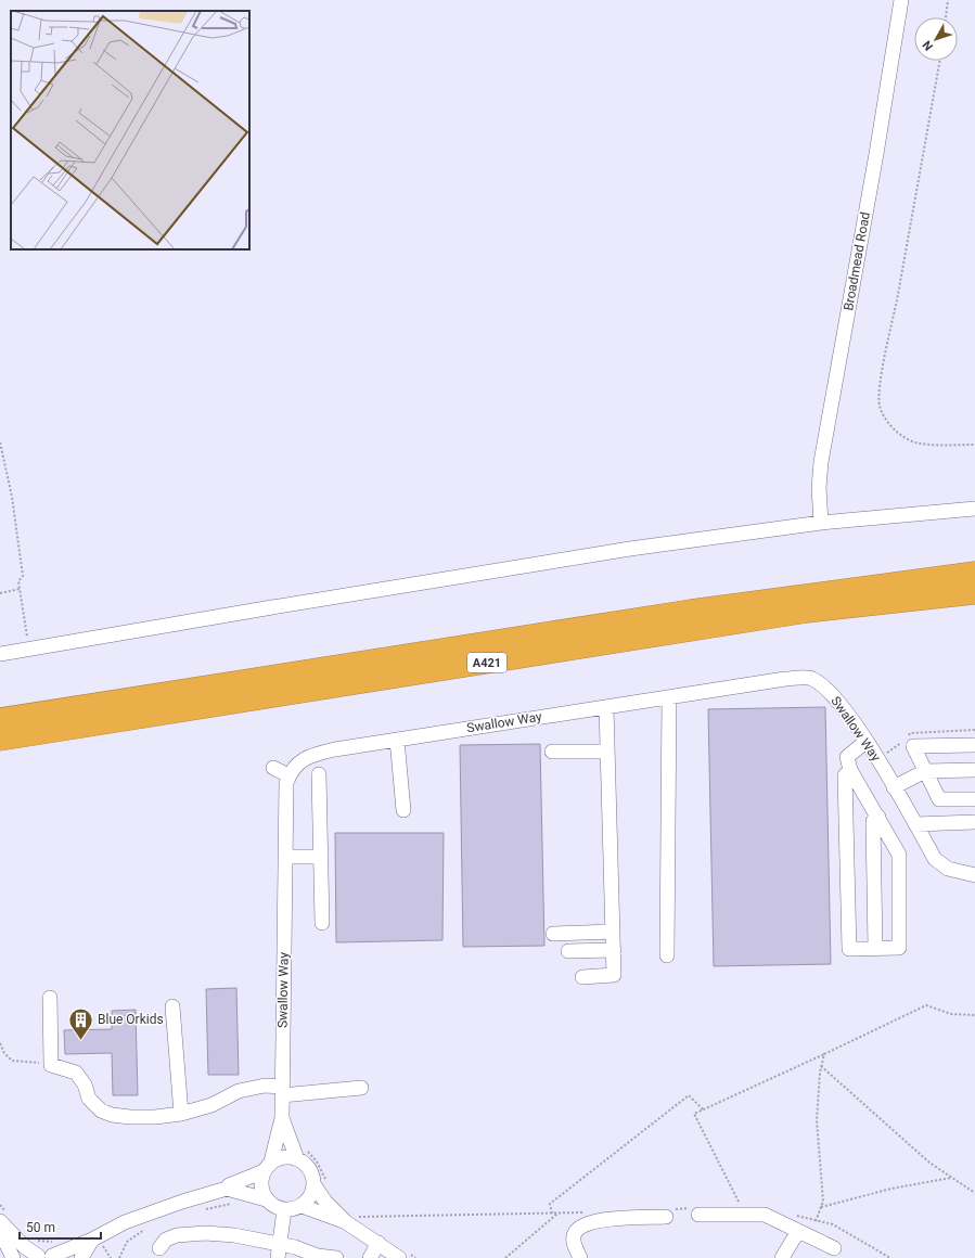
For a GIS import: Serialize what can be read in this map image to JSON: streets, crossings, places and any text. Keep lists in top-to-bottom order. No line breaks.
{"streets":{"highway":["A421"],"street":["Broadmead Road","Swallow Way"]},"places":{"building":["Blue Orkids"]},"scale_bar":"50 m","north":"bottom left"}
